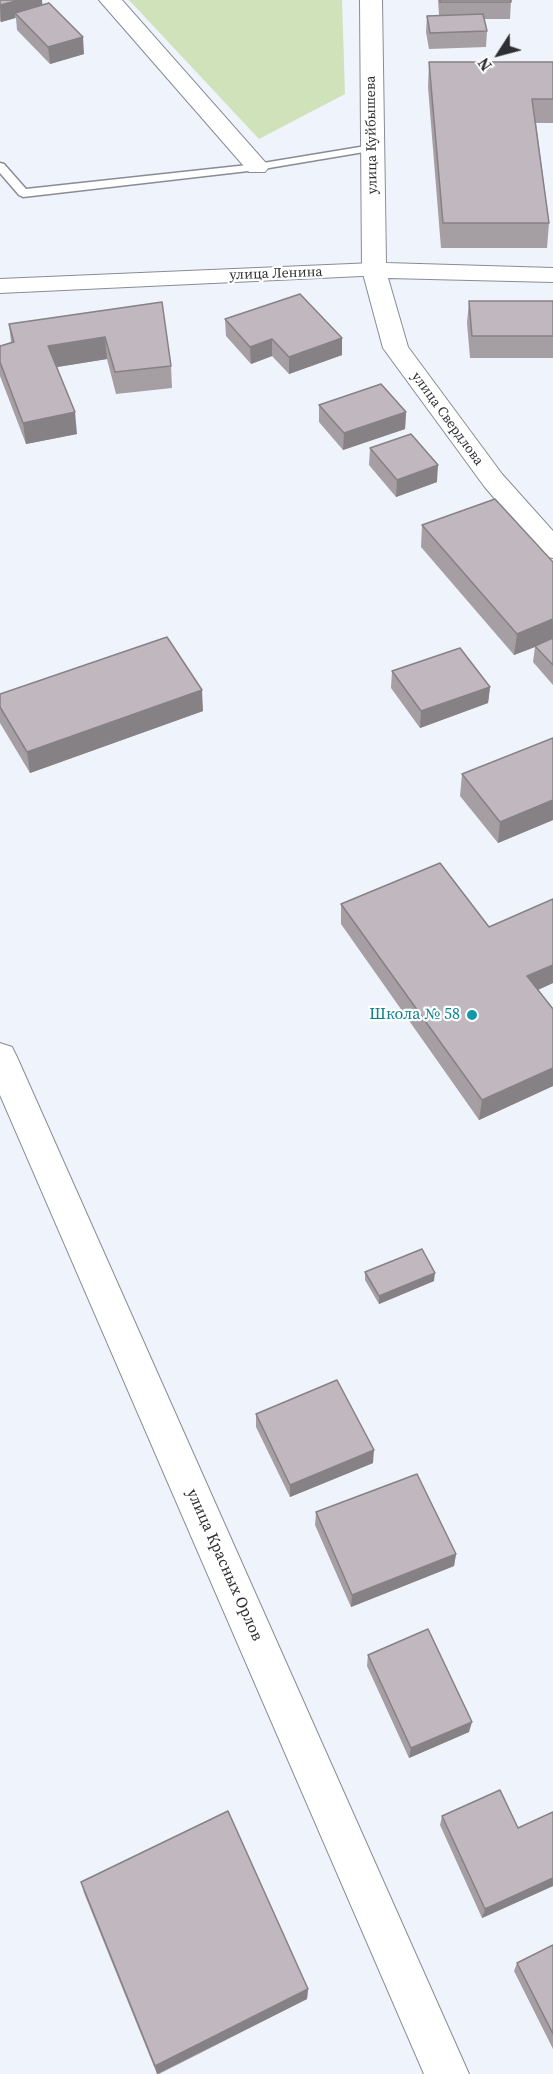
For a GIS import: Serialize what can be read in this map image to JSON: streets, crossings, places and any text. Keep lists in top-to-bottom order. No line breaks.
{"streets":{"street":["улица Куйбышева","улица Ленина","улица Свердлова","улица Красных Орлов"]},"crossings":[["улица Куйбышева","улица Ленина"],["улица Куйбышева","улица Свердлова"],["улица Ленина","улица Свердлова"]],"places":["Школа № 58"],"north":"bottom left"}
